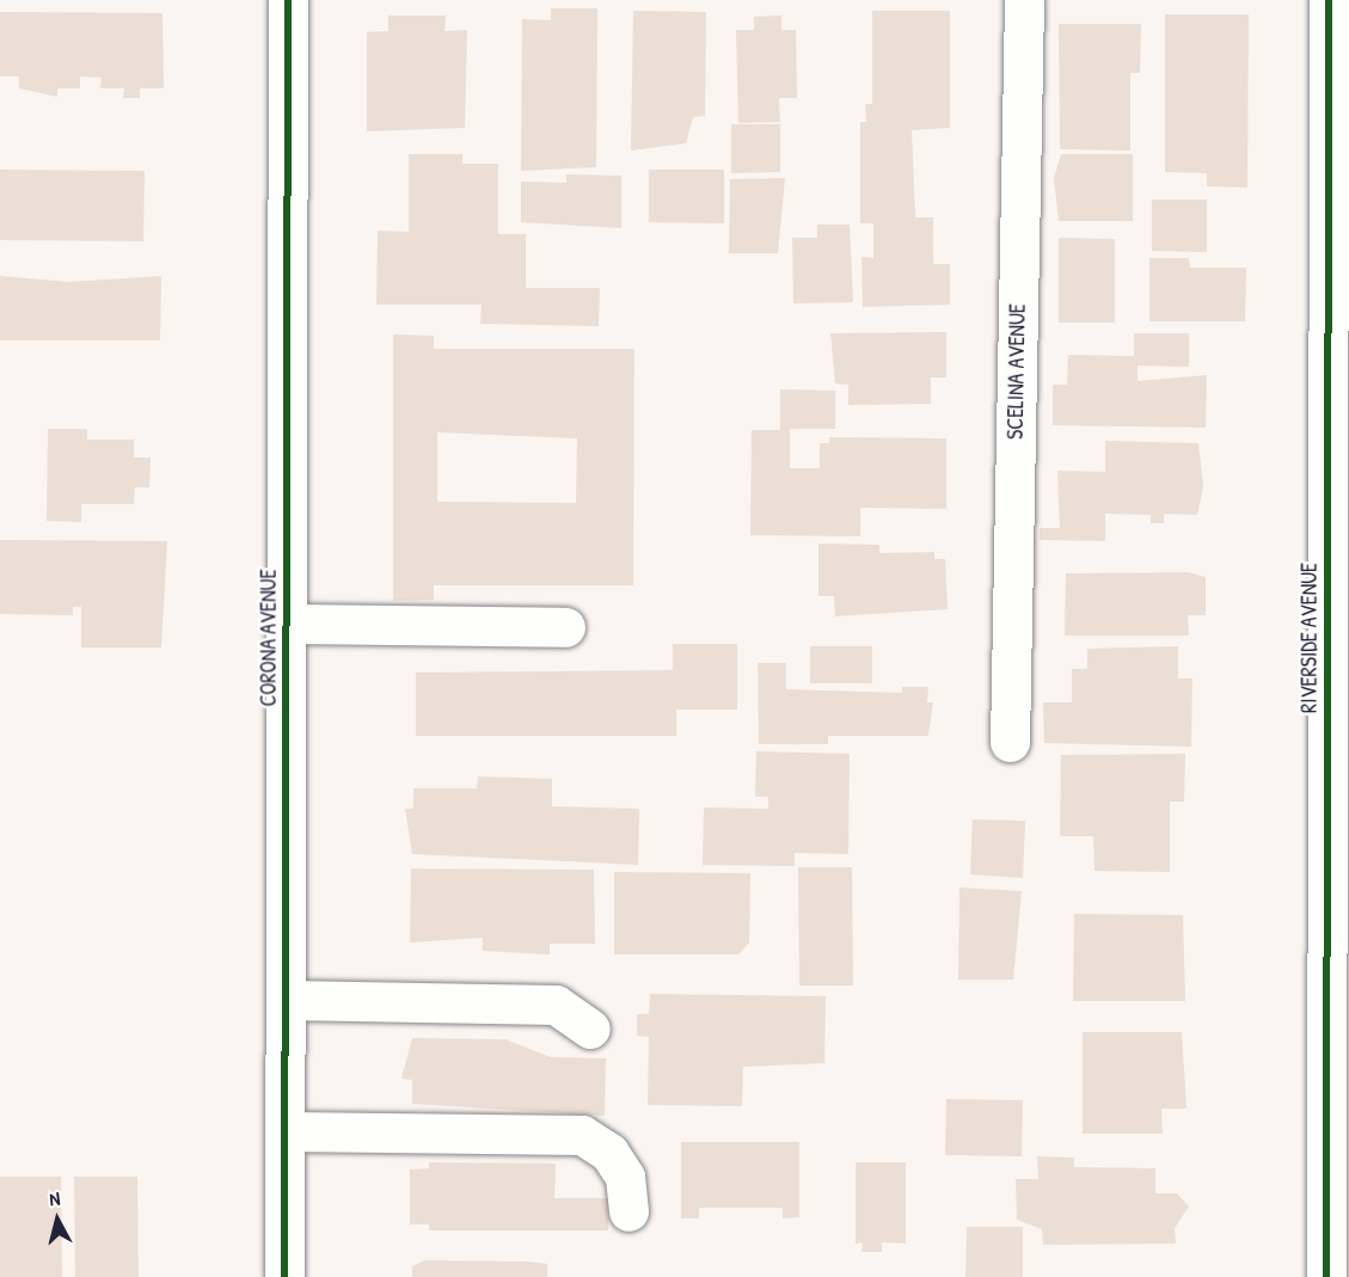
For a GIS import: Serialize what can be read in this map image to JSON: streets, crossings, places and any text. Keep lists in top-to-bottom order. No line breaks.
{"streets":{"street":["SCELINA AVENUE","CORONA AVENUE","RIVERSIDE AVENUE"]},"north":"top"}
